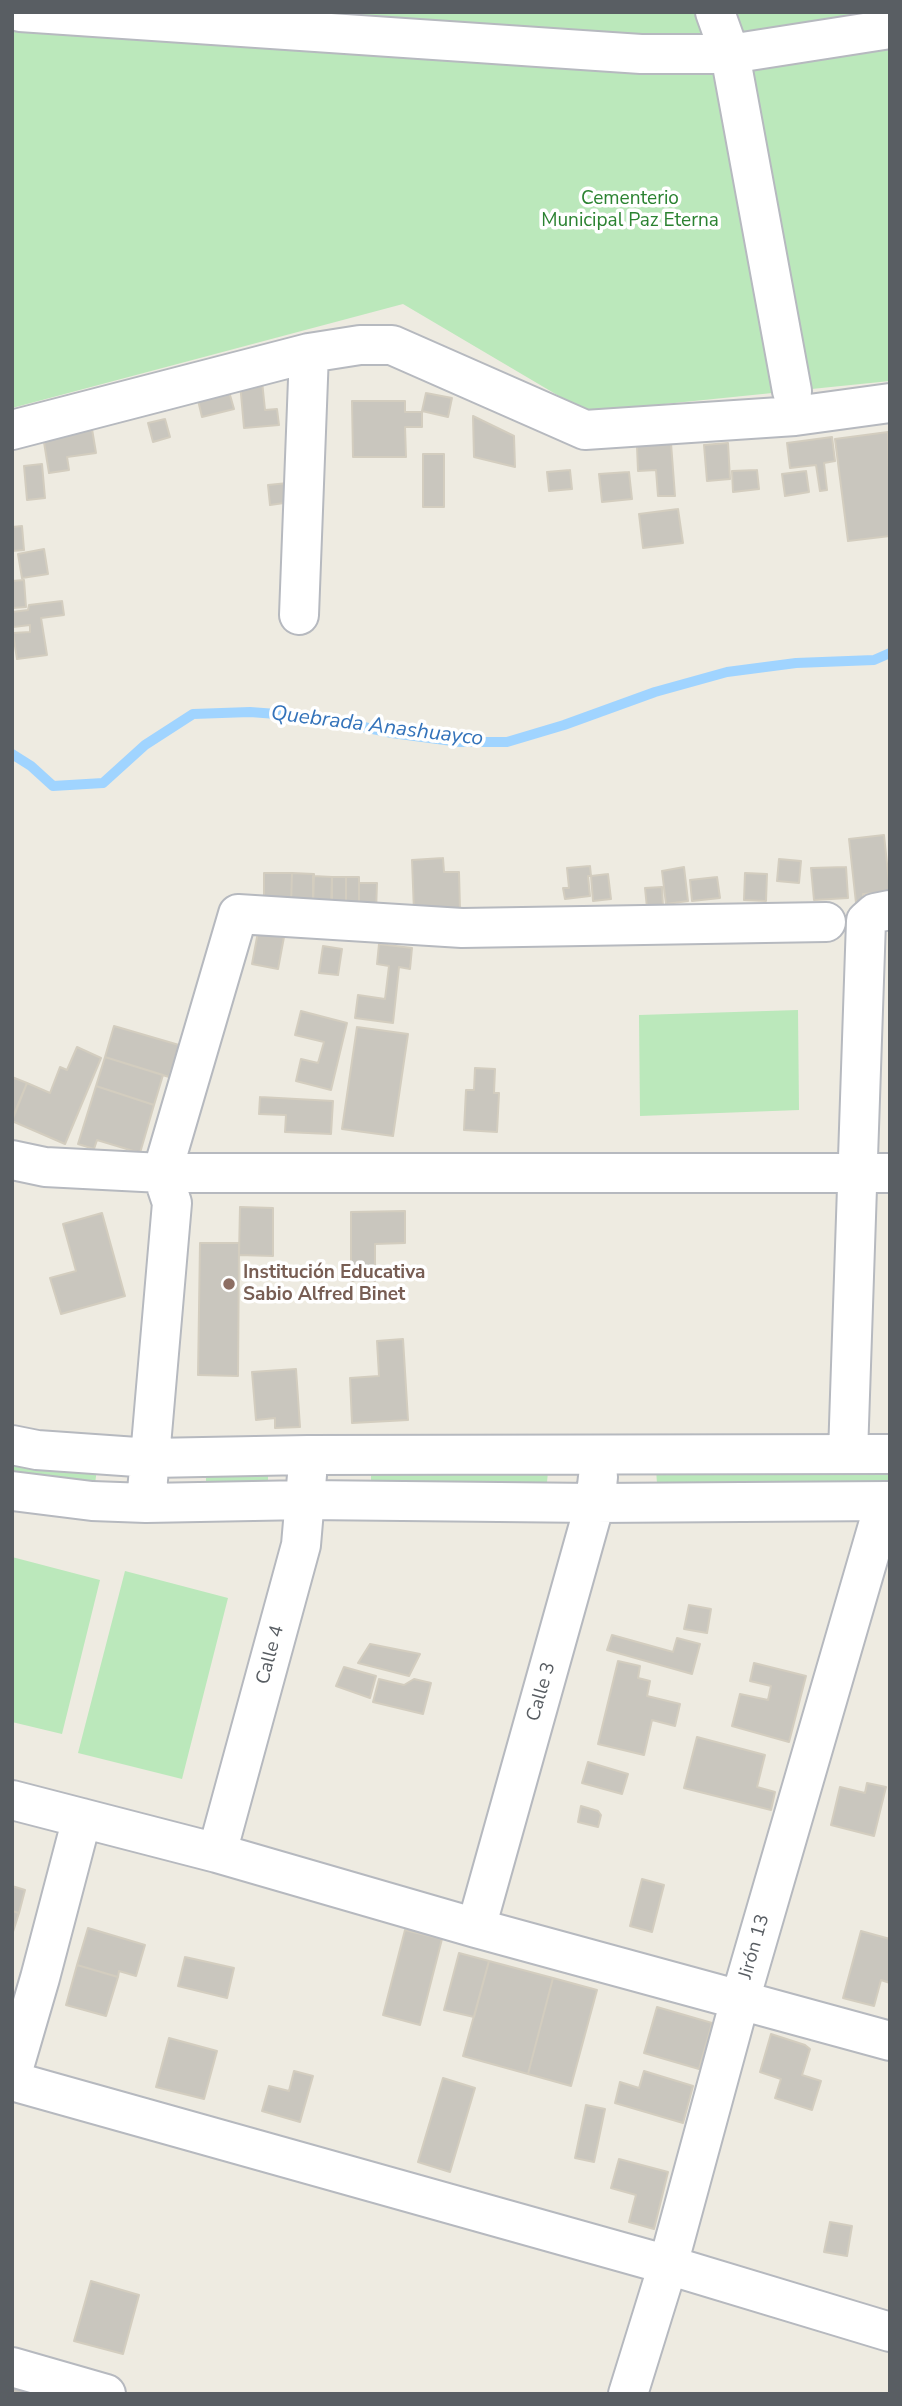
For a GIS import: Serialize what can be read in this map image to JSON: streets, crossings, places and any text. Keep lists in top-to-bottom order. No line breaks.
{"streets":{"street":["Calle 4","Calle 3","Jirón 13"]},"water":["Quebrada Anashuayco"],"parks":["Cementerio Municipal Paz Eterna"],"places":["Institución Educativa Sabio Alfred Binet"]}
